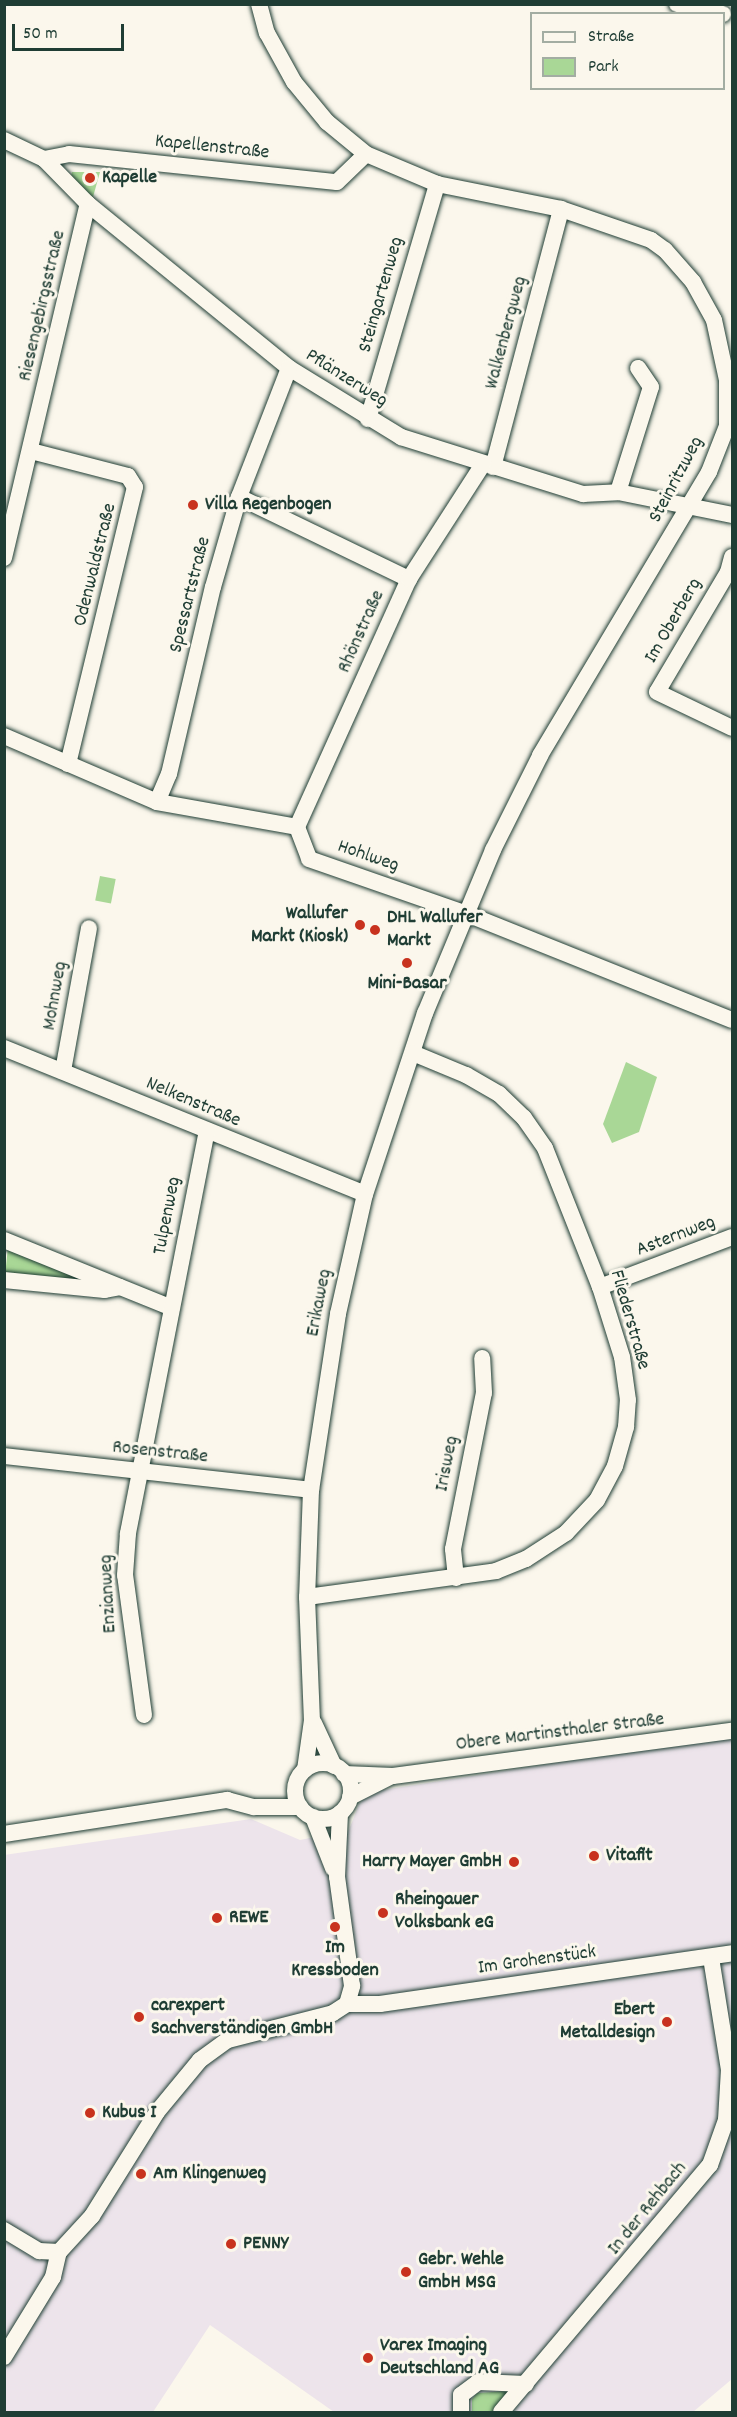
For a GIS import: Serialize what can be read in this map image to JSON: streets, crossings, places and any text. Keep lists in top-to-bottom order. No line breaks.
{"streets":{"street":["Kapellenstraße","Steingartenweg","Riesengebirgsstraße","Walkenbergweg","Pflänzerweg","Steinritzweg","Odenwaldstraße","Spessartstraße","Im Oberberg","Rhönstraße","Hohlweg","Mohnweg","Nelkenstraße","Tulpenweg","Asternweg","Erikaweg","Fliederstraße","Rosenstraße","Irisweg","Enzianweg","Obere Martinsthaler Straße","Im Grohenstück","In der Rehbach"]},"crossings":[["Kapellenstraße","Pflänzerweg"],["Kapellenstraße","Steinritzweg"],["Steingartenweg","Pflänzerweg"],["Steingartenweg","Steinritzweg"],["Riesengebirgsstraße","Pflänzerweg"],["Riesengebirgsstraße","Odenwaldstraße"],["Walkenbergweg","Pflänzerweg"],["Walkenbergweg","Steinritzweg"],["Walkenbergweg","Rhönstraße"],["Pflänzerweg","Steinritzweg"],["Pflänzerweg","Spessartstraße"],["Pflänzerweg","Rhönstraße"],["Steinritzweg","Hohlweg"],["Steinritzweg","Erikaweg"],["Rhönstraße","Hohlweg"],["Hohlweg","Erikaweg"],["Mohnweg","Nelkenstraße"],["Nelkenstraße","Tulpenweg"],["Nelkenstraße","Erikaweg"],["Tulpenweg","Rosenstraße"],["Tulpenweg","Enzianweg"],["Asternweg","Fliederstraße"],["Erikaweg","Fliederstraße"],["Erikaweg","Rosenstraße"],["Erikaweg","Obere Martinsthaler Straße"],["Fliederstraße","Irisweg"],["Rosenstraße","Enzianweg"],["Im Grohenstück","In der Rehbach"]],"places":["Kapelle","Villa Regenbogen","Wallufer Markt (Kiosk)","DHL Wallufer Markt","Mini-Basar","Vitafit","Harry Mayer GmbH","Rheingauer Volksbank eG","REWE","Im Kressboden","carexpert Sachverständigen GmbH","Ebert Metalldesign","Kubus I","Am Klingenweg","PENNY","Gebr. Wehle GmbH MSG","Varex Imaging Deutschland AG"],"legend":["Straße","Park"],"scale_bar":"50 m"}
